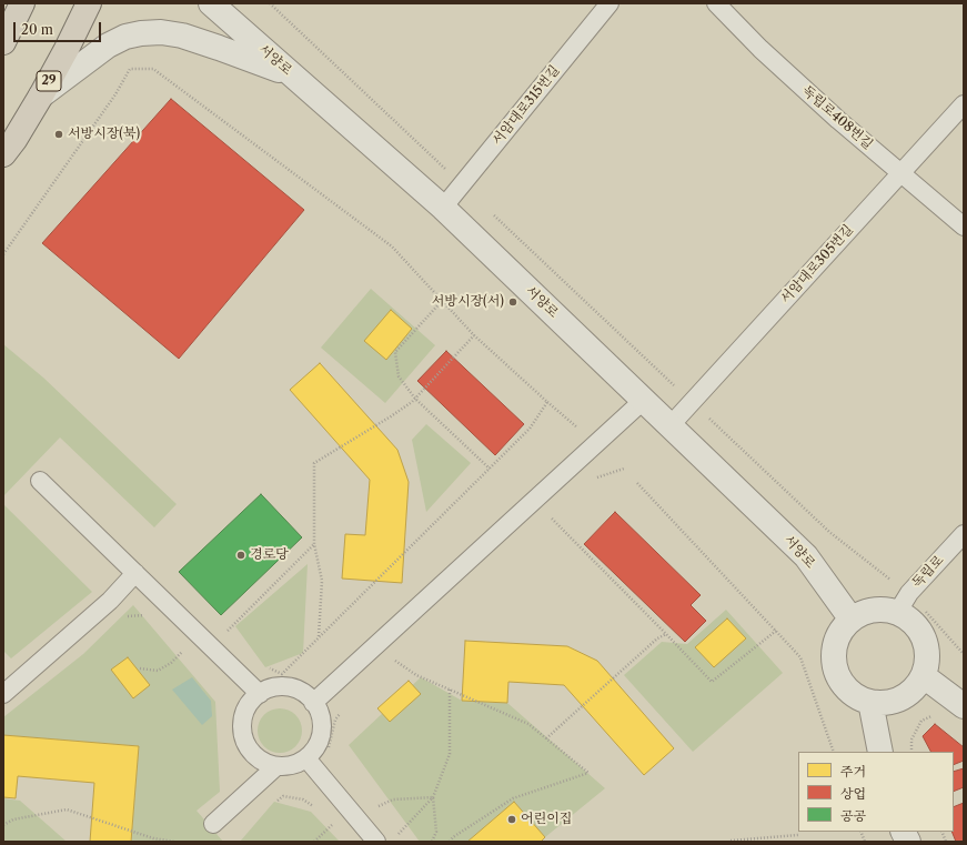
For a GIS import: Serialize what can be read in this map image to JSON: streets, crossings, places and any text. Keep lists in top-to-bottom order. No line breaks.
{"streets":{"main road":["29"],"street":["서양로"],"lane":["서암대로315번길","독립로408번길","서암대로305번길","독립로"]},"crossings":[["서양로","서암대로315번길"],["서양로","서암대로305번길"],["서양로","독립로"],["독립로408번길","서암대로305번길"]],"places":["서방시장(북)","서방시장(서)","경로당","어린이집"],"legend":["주거","상업","공공"],"scale_bar":"20 m"}
